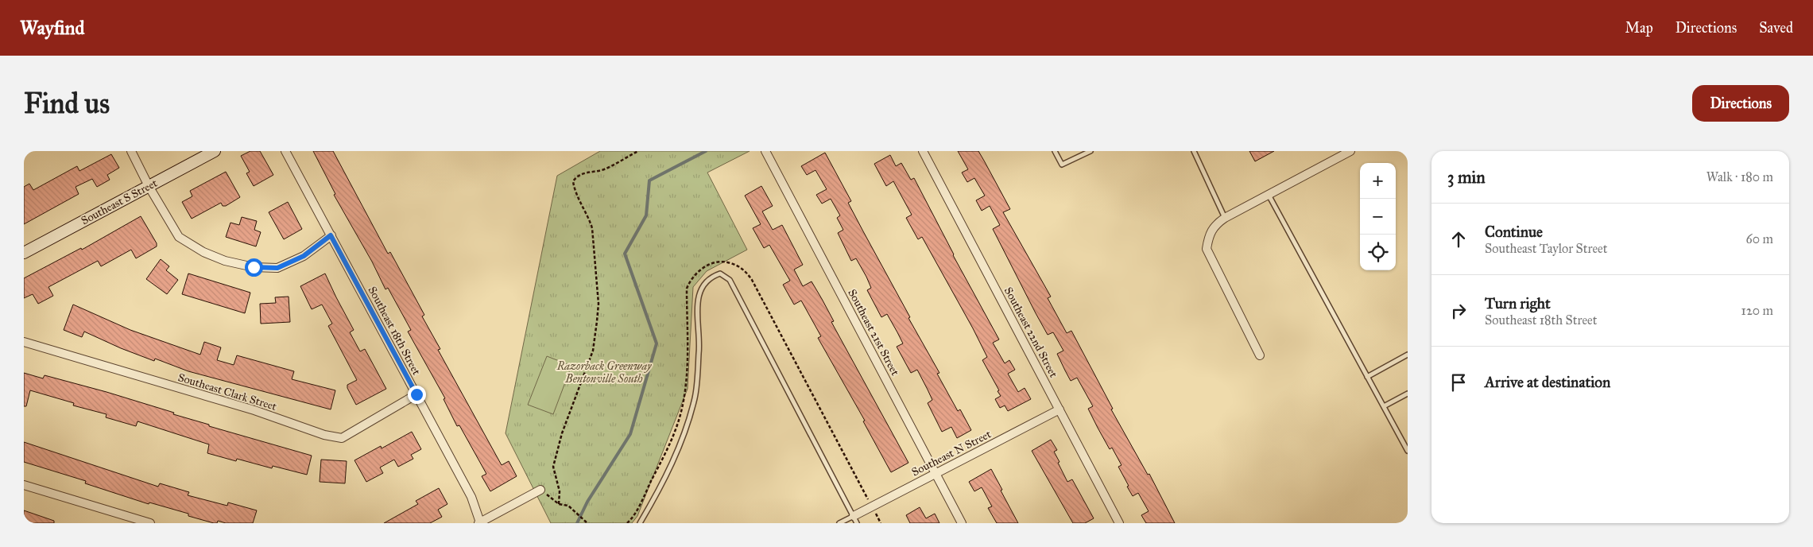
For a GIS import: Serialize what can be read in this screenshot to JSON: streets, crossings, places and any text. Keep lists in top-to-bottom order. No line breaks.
{"streets":{"street":["Southeast S Street","Southeast 18th Street","Southeast 21st Street","Southeast 22nd Street","Southeast Clark Street","Southeast N Street"]},"crossings":[["Southeast 18th Street","Southeast Clark Street"],["Southeast 21st Street","Southeast N Street"],["Southeast 22nd Street","Southeast N Street"]],"parks":["Razorback Greenway Bentonville South"],"page":{"header":"Wayfind","nav":["Map","Directions","Saved"],"buttons":"Directions","title":"Find us","heading":["3 min","Walk · 180 m"],"map_buttons":["+","−"],"list":[["Continue","Southeast Taylor Street","60 m"],["Turn right","Southeast 18th Street","120 m"],"Arrive at destination"]}}
